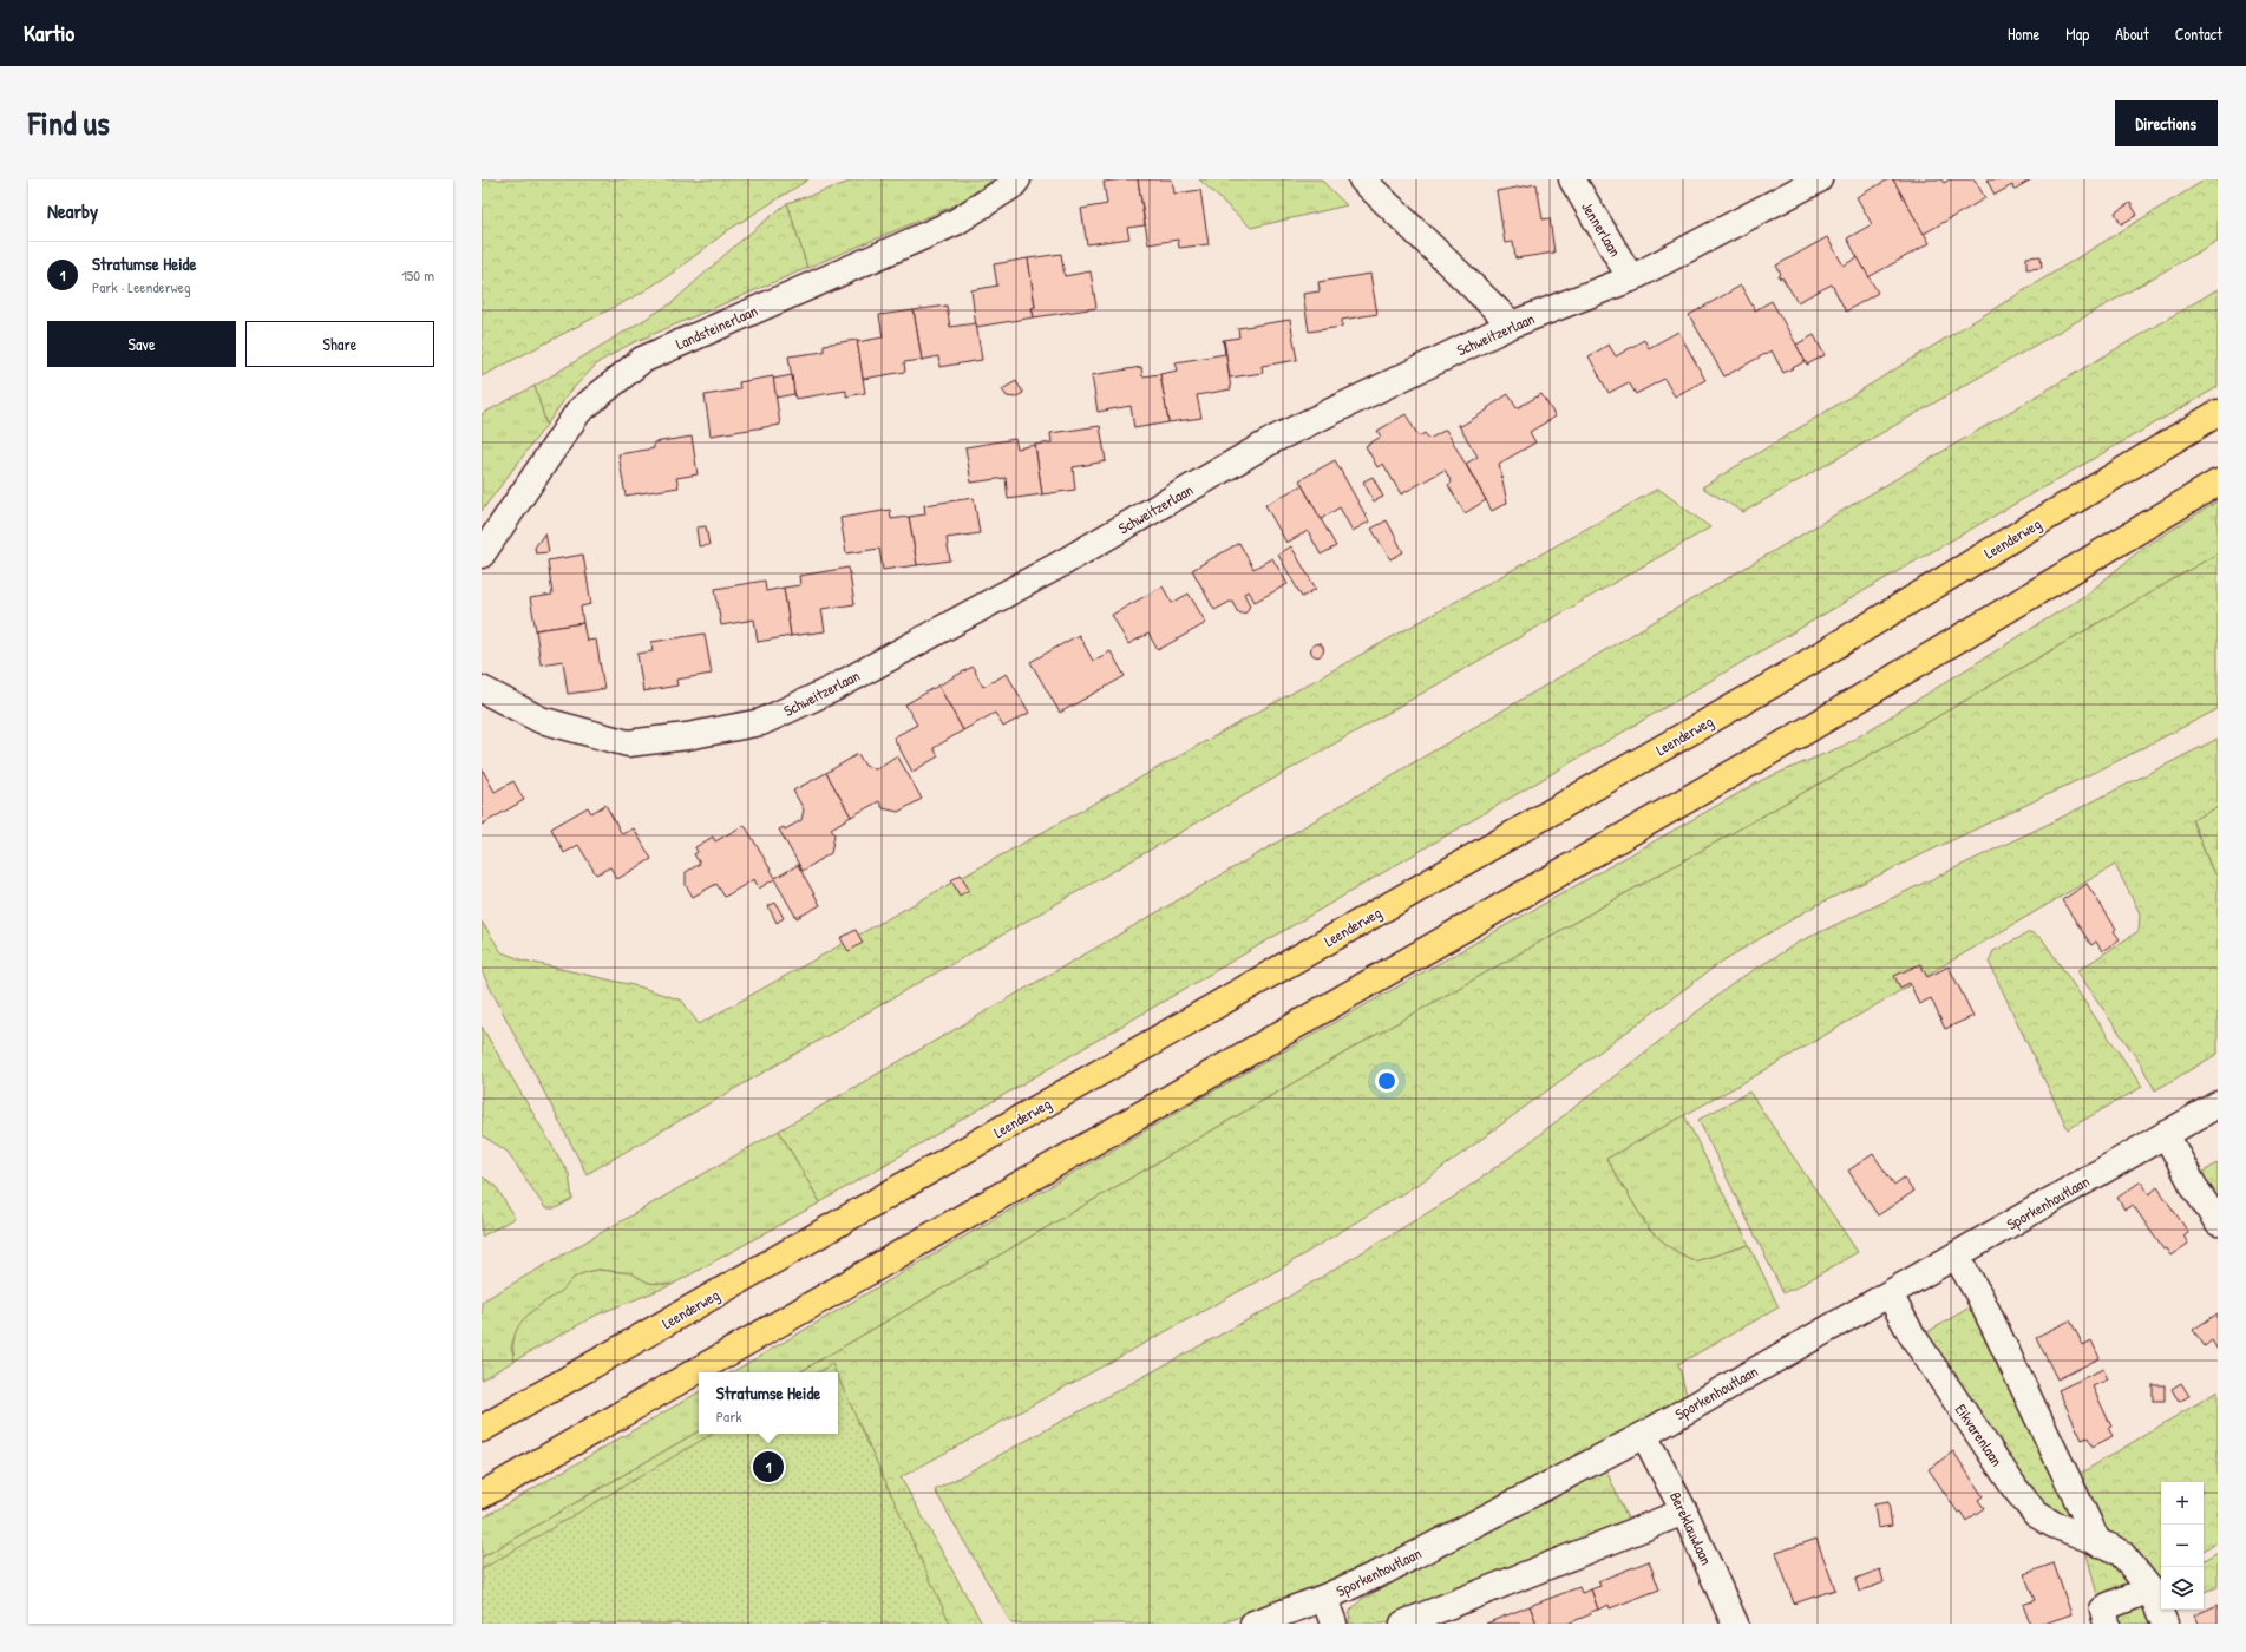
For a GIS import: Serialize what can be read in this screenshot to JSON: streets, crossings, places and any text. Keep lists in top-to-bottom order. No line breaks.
{"streets":{"main road":["Leenderweg"],"street":["Jennerlaan","Landsteinerlaan","Schweitzerlaan","Sporkenhoutlaan","Eikvarenlaan","Bereklauwlaan"]},"crossings":[["Jennerlaan","Schweitzerlaan"],["Sporkenhoutlaan","Eikvarenlaan"],["Sporkenhoutlaan","Bereklauwlaan"]],"page":{"header":"Kartio","nav":["Home","Map","About","Contact"],"title":"Find us","buttons":["Directions",["Save","Share"]],"heading":"Nearby","list":[{"mark":"1","name":"Stratumse Heide","note":"Park · Leenderweg","value":"150 m"}],"popup":["Stratumse Heide","Park"],"pins":"1","map_buttons":["+","−"]}}
